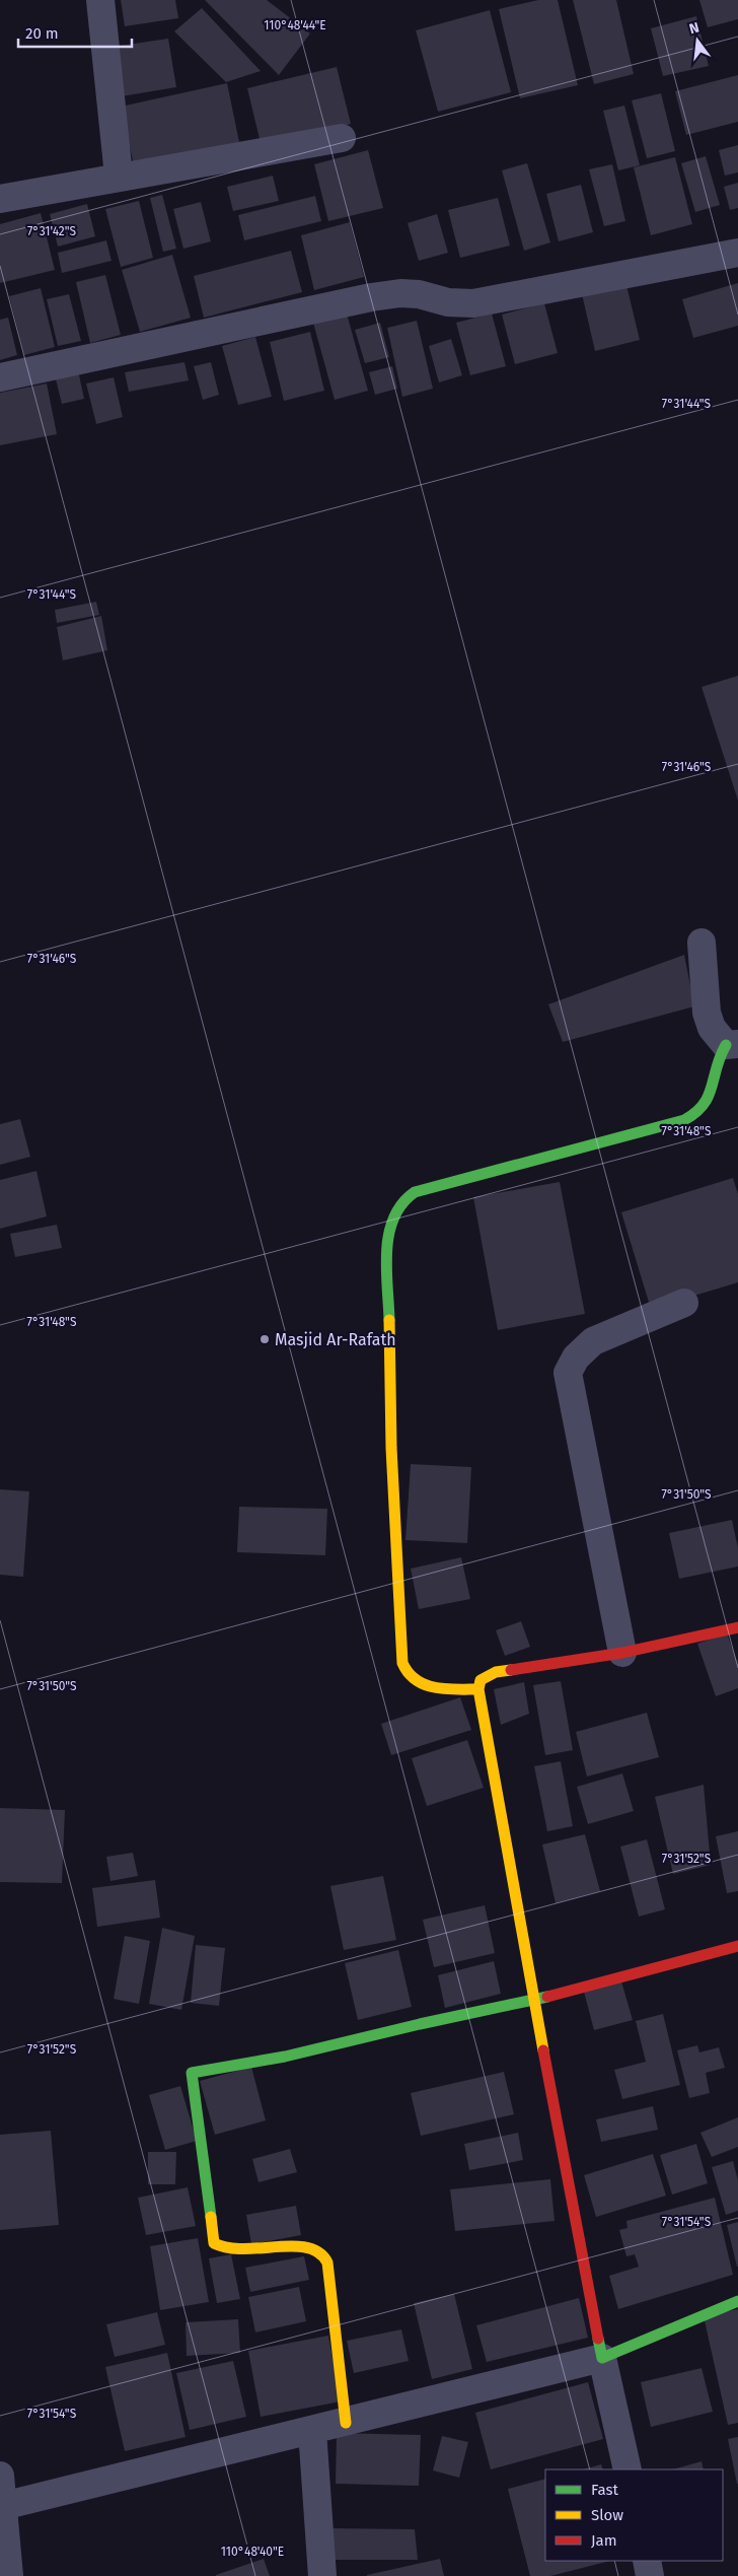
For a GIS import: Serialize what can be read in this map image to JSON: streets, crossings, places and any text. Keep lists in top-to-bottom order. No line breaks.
{"places":["Masjid Ar-Rafath"],"legend":["Fast","Slow","Jam"],"scale_bar":"20 m","north":"top","coordinates":["110°48'44\"E","7°31'42\"S","7°31'44\"S","7°31'46\"S","7°31'48\"S","7°31'50\"S","7°31'52\"S","7°31'54\"S","110°48'40\"E"]}
